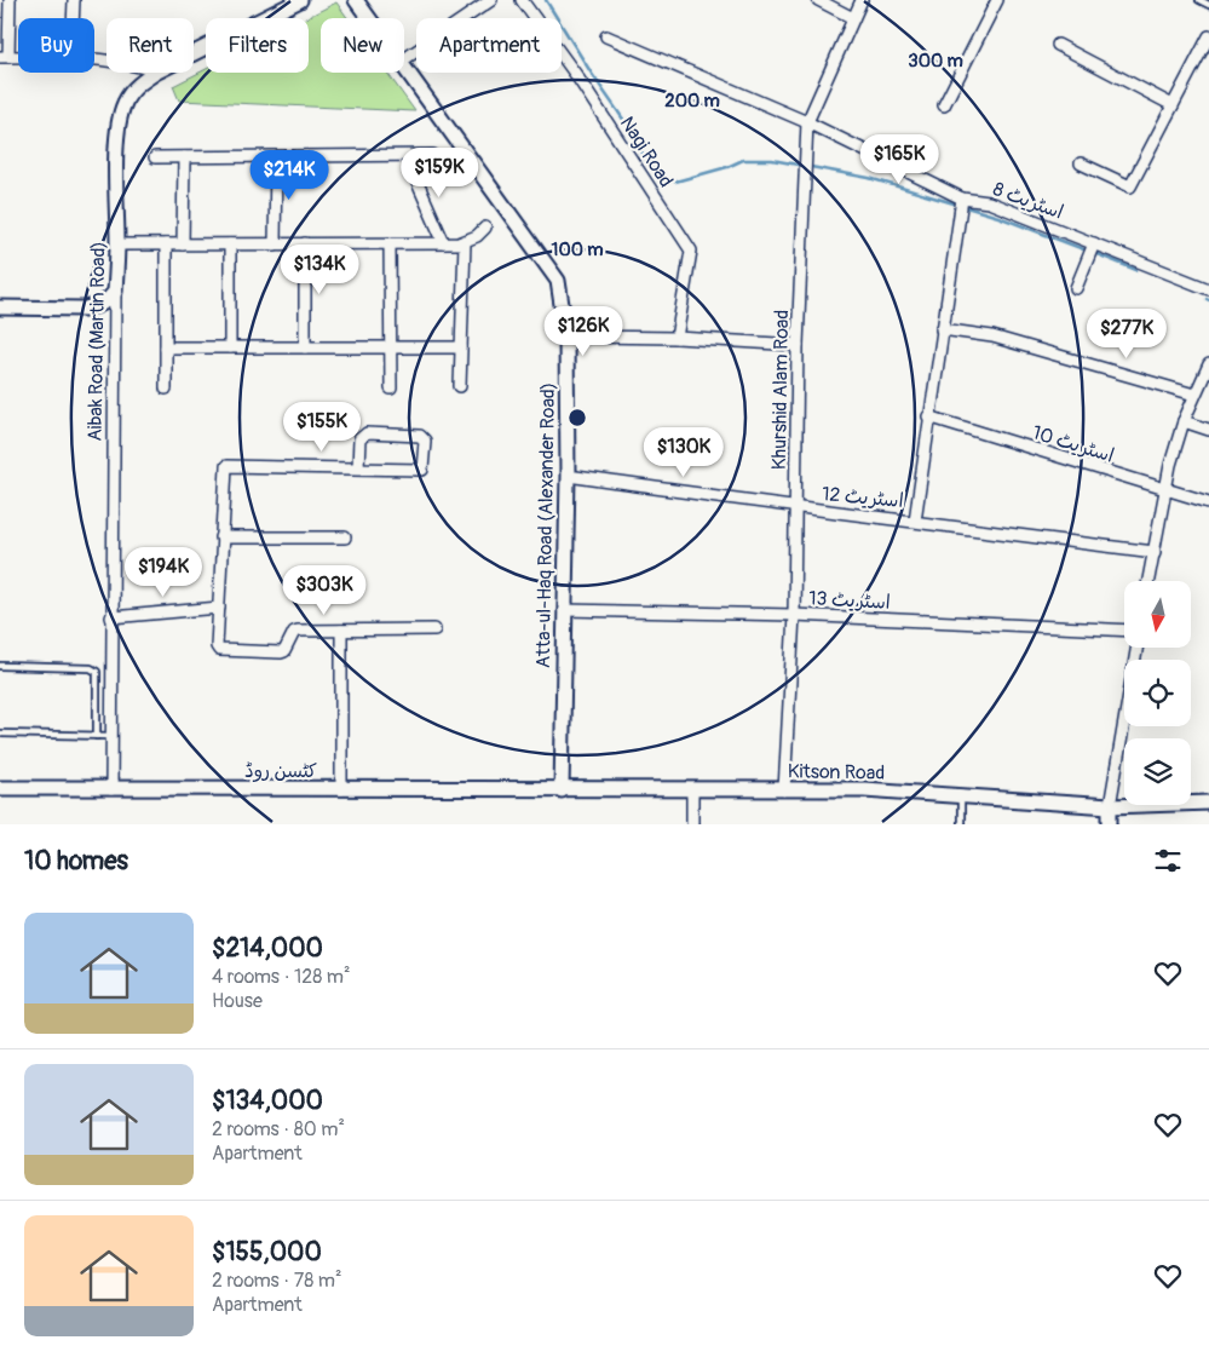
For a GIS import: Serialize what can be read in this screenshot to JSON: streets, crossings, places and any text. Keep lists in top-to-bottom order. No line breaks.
{"streets":{"street":["Nagi Road","اسٹریٹ 8","Aibak Road (Martin Road)","Khurshid Alam Road","اسٹریٹ 10","اسٹریٹ 12","Atta-ul-Haq Road (Alexander Road)","اسٹریٹ 13","کٹسن روڈ","Kitson Road"]},"crossings":[["اسٹریٹ 8","Khurshid Alam Road"],["Aibak Road (Martin Road)","کٹسن روڈ"],["Khurshid Alam Road","اسٹریٹ 12"],["Khurshid Alam Road","اسٹریٹ 13"],["Khurshid Alam Road","Kitson Road"],["اسٹریٹ 12","Atta-ul-Haq Road (Alexander Road)"],["Atta-ul-Haq Road (Alexander Road)","اسٹریٹ 13"],["Atta-ul-Haq Road (Alexander Road)","کٹسن روڈ"],["Atta-ul-Haq Road (Alexander Road)","Kitson Road"],["کٹسن روڈ","Kitson Road"]],"north":"bottom","page":{"chip":["Buy","Rent","Filters","New","Apartment"],"price":["$165K","$159K","$214K","$134K","$126K","$277K","$155K","$130K","$194K","$303K"],"heading":"10 homes","list":[{"name":"$214,000","note":"4 rooms · 128 m² · House"},{"name":"$134,000","note":"2 rooms · 80 m² · Apartment"},{"name":"$155,000","note":"2 rooms · 78 m² · Apartment"}]},"rings":["300 m","200 m","100 m"]}
